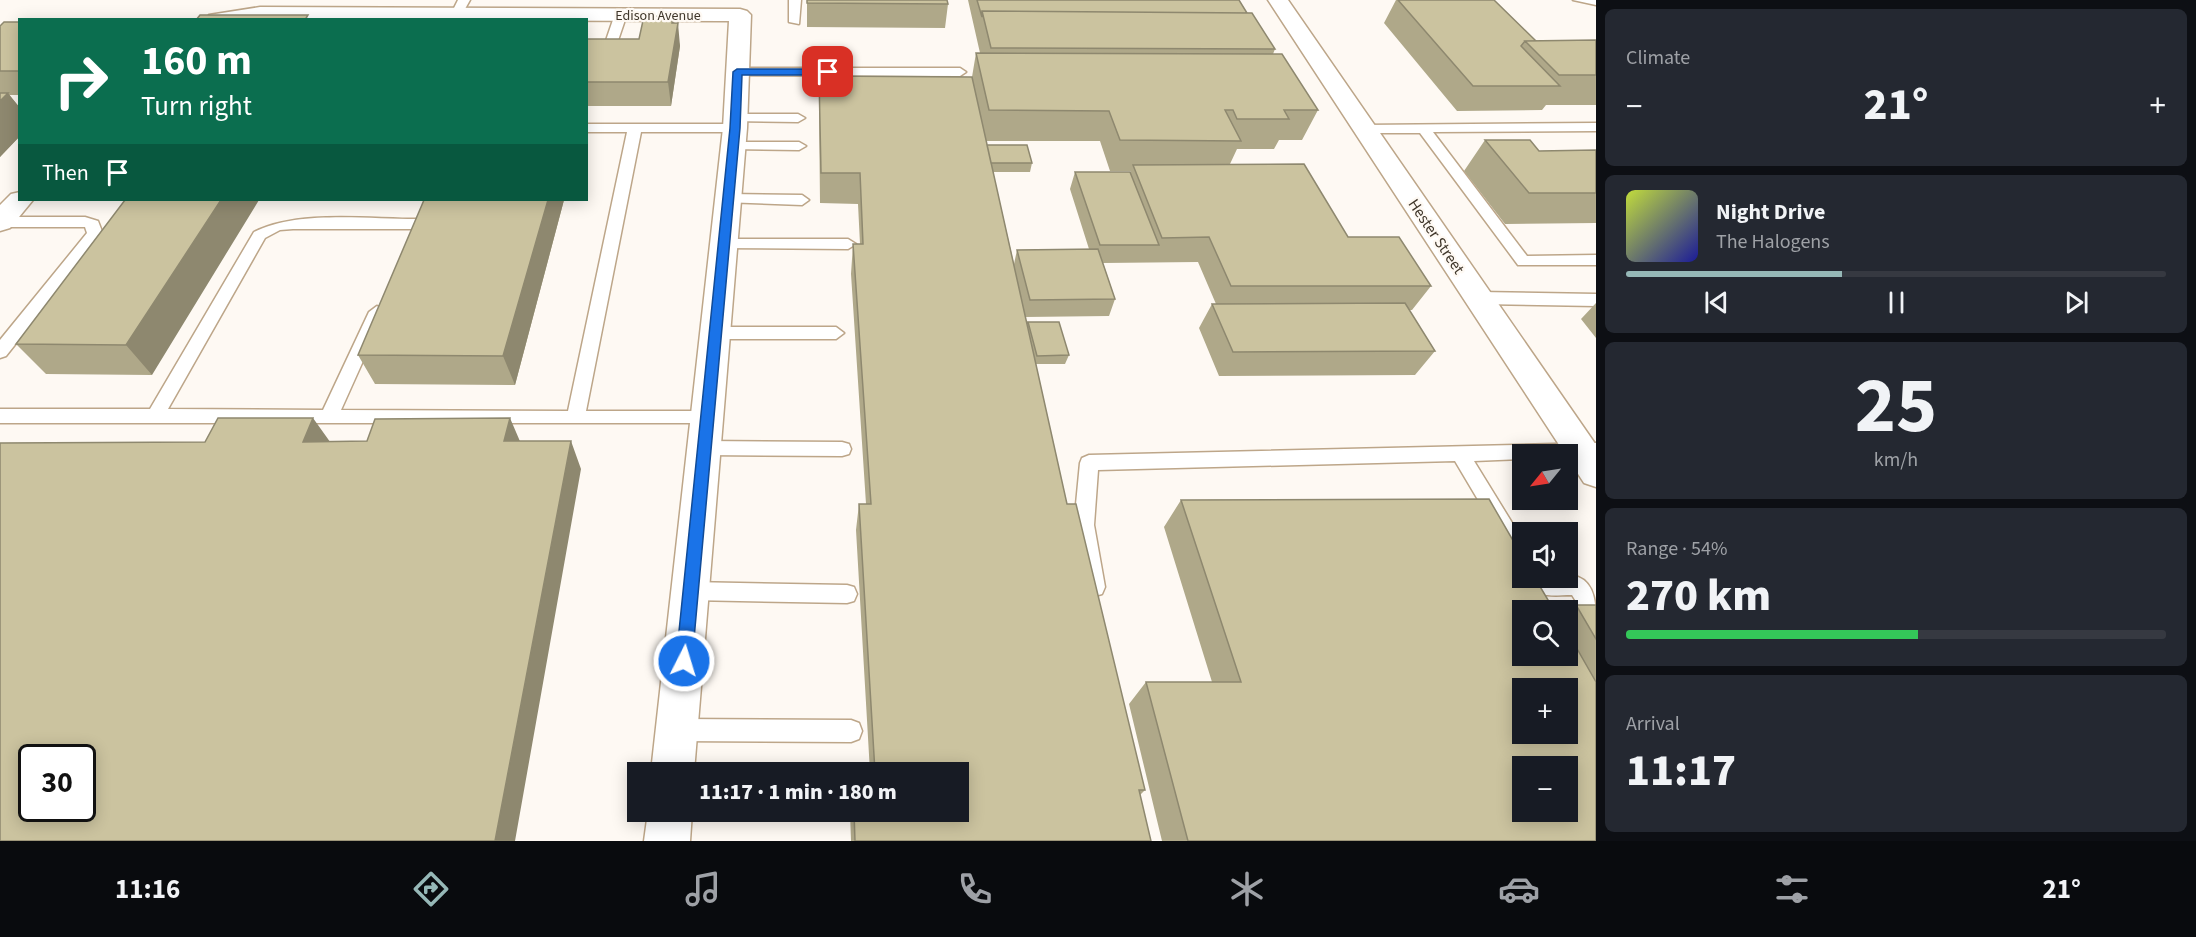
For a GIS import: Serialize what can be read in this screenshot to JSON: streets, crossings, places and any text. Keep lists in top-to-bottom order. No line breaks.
{"streets":{"street":["Edison Avenue","Hester Street"]},"north":"bottom left","page":{"tile":["Climate",["25","km/h"],["Range · 54%","270 km"],["Arrival","11:17"]],"turn":["160 m","Turn right"],"heat":["−","21°","+"],"then":"Then","song":["Night Drive","The Halogens"],"map_buttons":["+","−"],"limit":"30","trip":"11:17 · 1 min · 180 m","tabs":["11:16","21°"]}}
